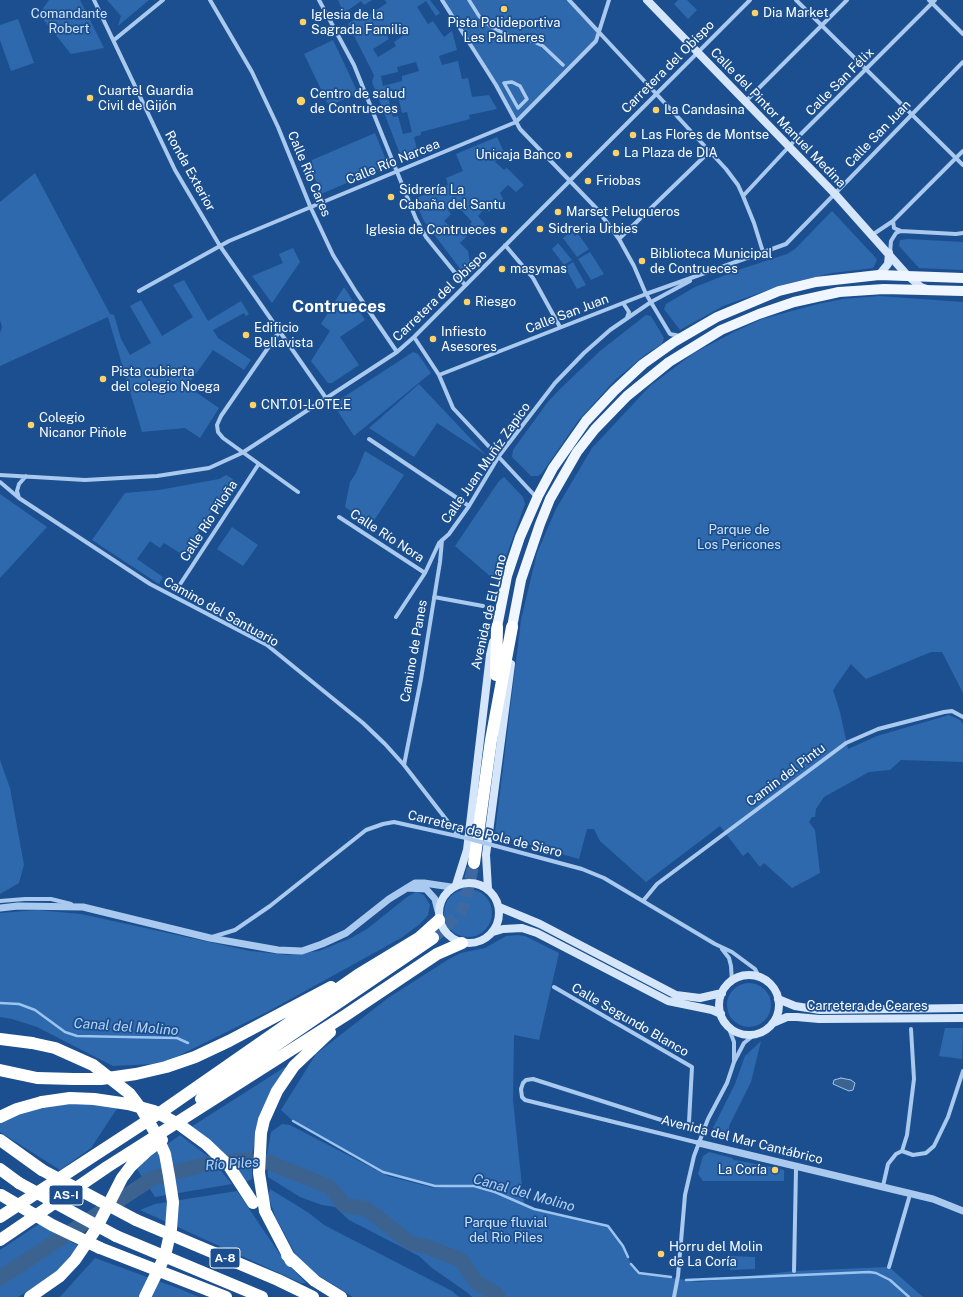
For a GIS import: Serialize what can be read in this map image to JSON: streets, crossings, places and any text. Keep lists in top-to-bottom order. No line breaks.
{"streets":{"highway":["AS-I","A-8"],"main road":["Calle del Pintor Manuel Medina","Avenida de El Llano","Carretera de Ceares"],"street":["Carretera del Obispo","Calle San Félix","Calle San Juan","Calle Río Narcea","Ronda Exterior","Calle Río Cares","Calle Juan Muñíz Zapico","Calle Río Piloña","Calle Río Nora","Camino del Santuario","Camino de Panes","Camin del Pintu","Carretera de Pola de Siero","Calle Segundo Blanco","Avenida del Mar Cantábrico"]},"crossings":[["Carretera del Obispo","Calle del Pintor Manuel Medina"],["Carretera del Obispo","Ronda Exterior"],["Carretera del Obispo","Calle Río Cares"],["Calle San Félix","Calle del Pintor Manuel Medina"],["Calle del Pintor Manuel Medina","Calle San Juan"],["Calle del Pintor Manuel Medina","Avenida de El Llano"],["Calle San Juan","Calle Juan Muñíz Zapico"],["Calle Río Narcea","Ronda Exterior"],["Calle Río Narcea","Calle Río Cares"],["Calle Juan Muñíz Zapico","Calle Río Nora"],["Calle Juan Muñíz Zapico","Camino de Panes"],["Camino del Santuario","Camino de Panes"],["Camino del Santuario","Carretera de Pola de Siero"],["Camin del Pintu","Carretera de Pola de Siero"],["Carretera de Pola de Siero","Carretera de Ceares"],["Calle Segundo Blanco","Avenida del Mar Cantábrico"]],"districts":["Contrueces"],"water":["Canal del Molino","Río Piles"],"parks":["Comandante Robert","Parque de Los Pericones","Parque fluvial del Rio Piles"],"places":["Pista Polideportiva Les Palmeres","Dia Market","Iglesia de la Sagrada Familia","Cuartel Guardia Civil de Gijón","Centro de salud de Contrueces","La Candasina","Las Flores de Montse","La Plaza de DIA","Unicaja Banco","Friobas","Sidrería La Cabaña del Santu","Marset Peluqueros","Sidreria Urbies","Iglesia de Contrueces","Biblioteca Municipal de Contrueces","masymas","Riesgo","Edificio Bellavista","Infiesto Asesores","Pista cubierta del colegio Noega","CNT.01-LOTE.E","Colegio Nicanor Piñole","La Coría","Horru del Molin de La Coría"]}
